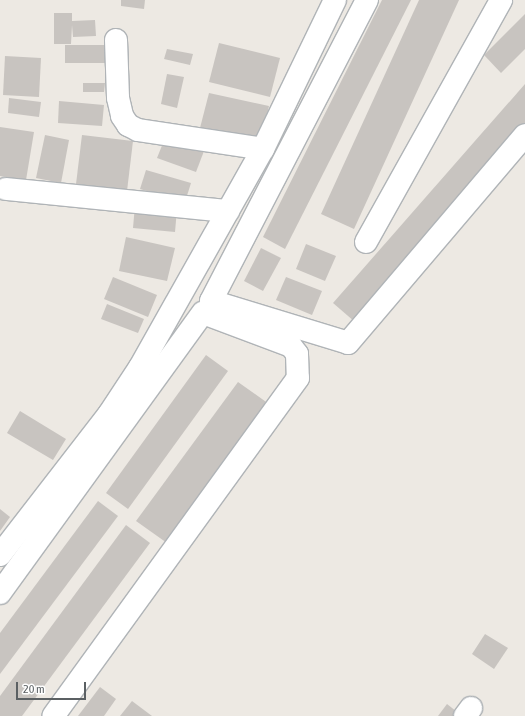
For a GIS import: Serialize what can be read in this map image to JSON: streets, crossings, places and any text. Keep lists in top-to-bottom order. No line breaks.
{"scale_bar":"20 m"}
